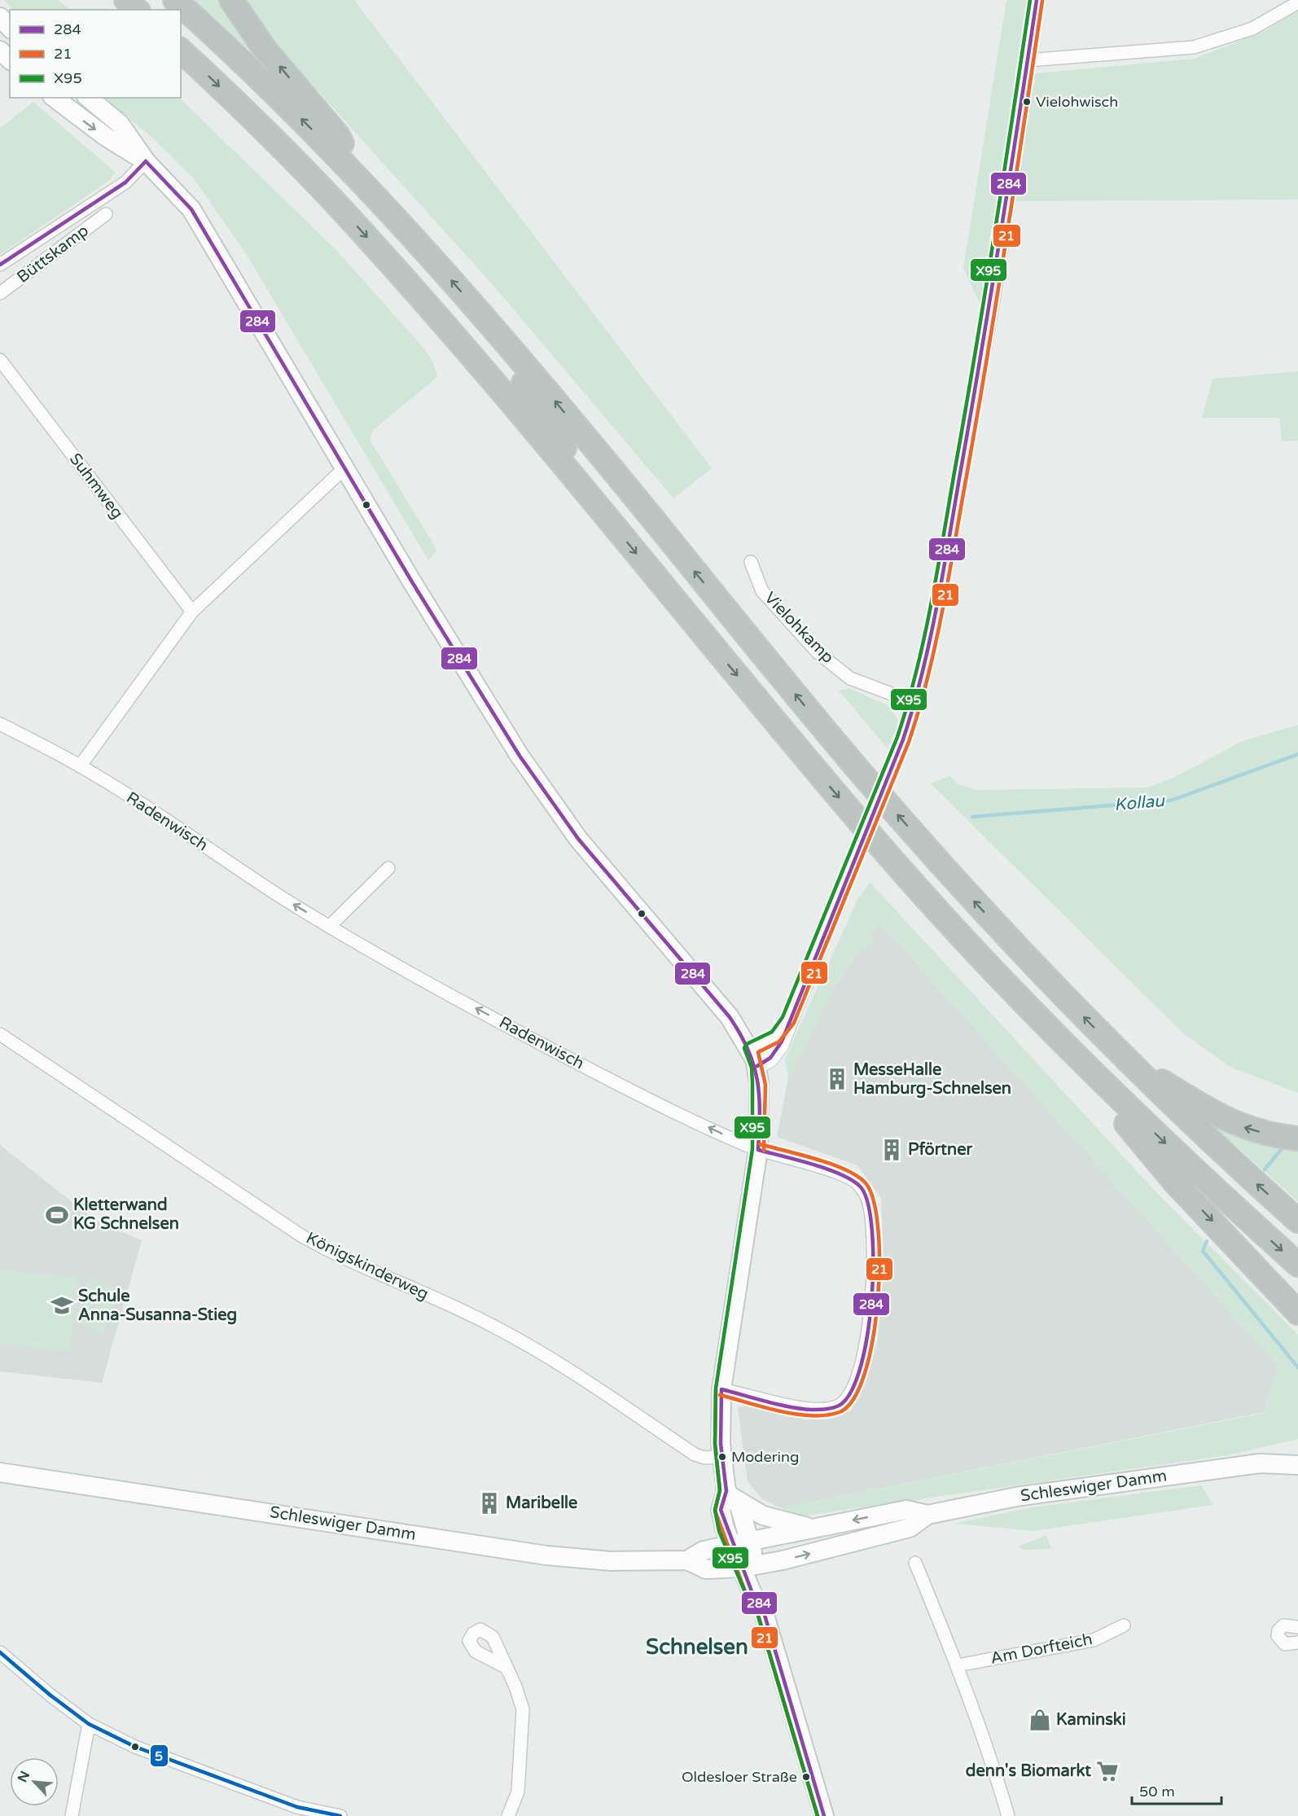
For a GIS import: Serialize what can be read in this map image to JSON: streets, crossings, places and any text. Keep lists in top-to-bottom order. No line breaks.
{"streets":{"main road":["Schleswiger Damm"],"street":["Büttskamp","Suhmweg","Vielohkamp","Radenwisch","Königskinderweg","Am Dorfteich"]},"one_way":["Radenwisch"],"districts":["Schnelsen"],"water":["Kollau"],"places":{"other":["Vielohwisch","Modering","Oldesloer Straße"],"building":["MesseHalle Hamburg-Schnelsen","Pförtner","Maribelle"],"sports":["Kletterwand KG Schnelsen"],"school or university":["Schule Anna-Susanna-Stieg"],"shop":["Kaminski"],"supermarket":["denn's Biomarkt"]},"lines":["transit line 284","transit line X95","transit line 21","transit line 5"],"legend":["284","21","X95"],"scale_bar":"50 m","north":"top left"}
